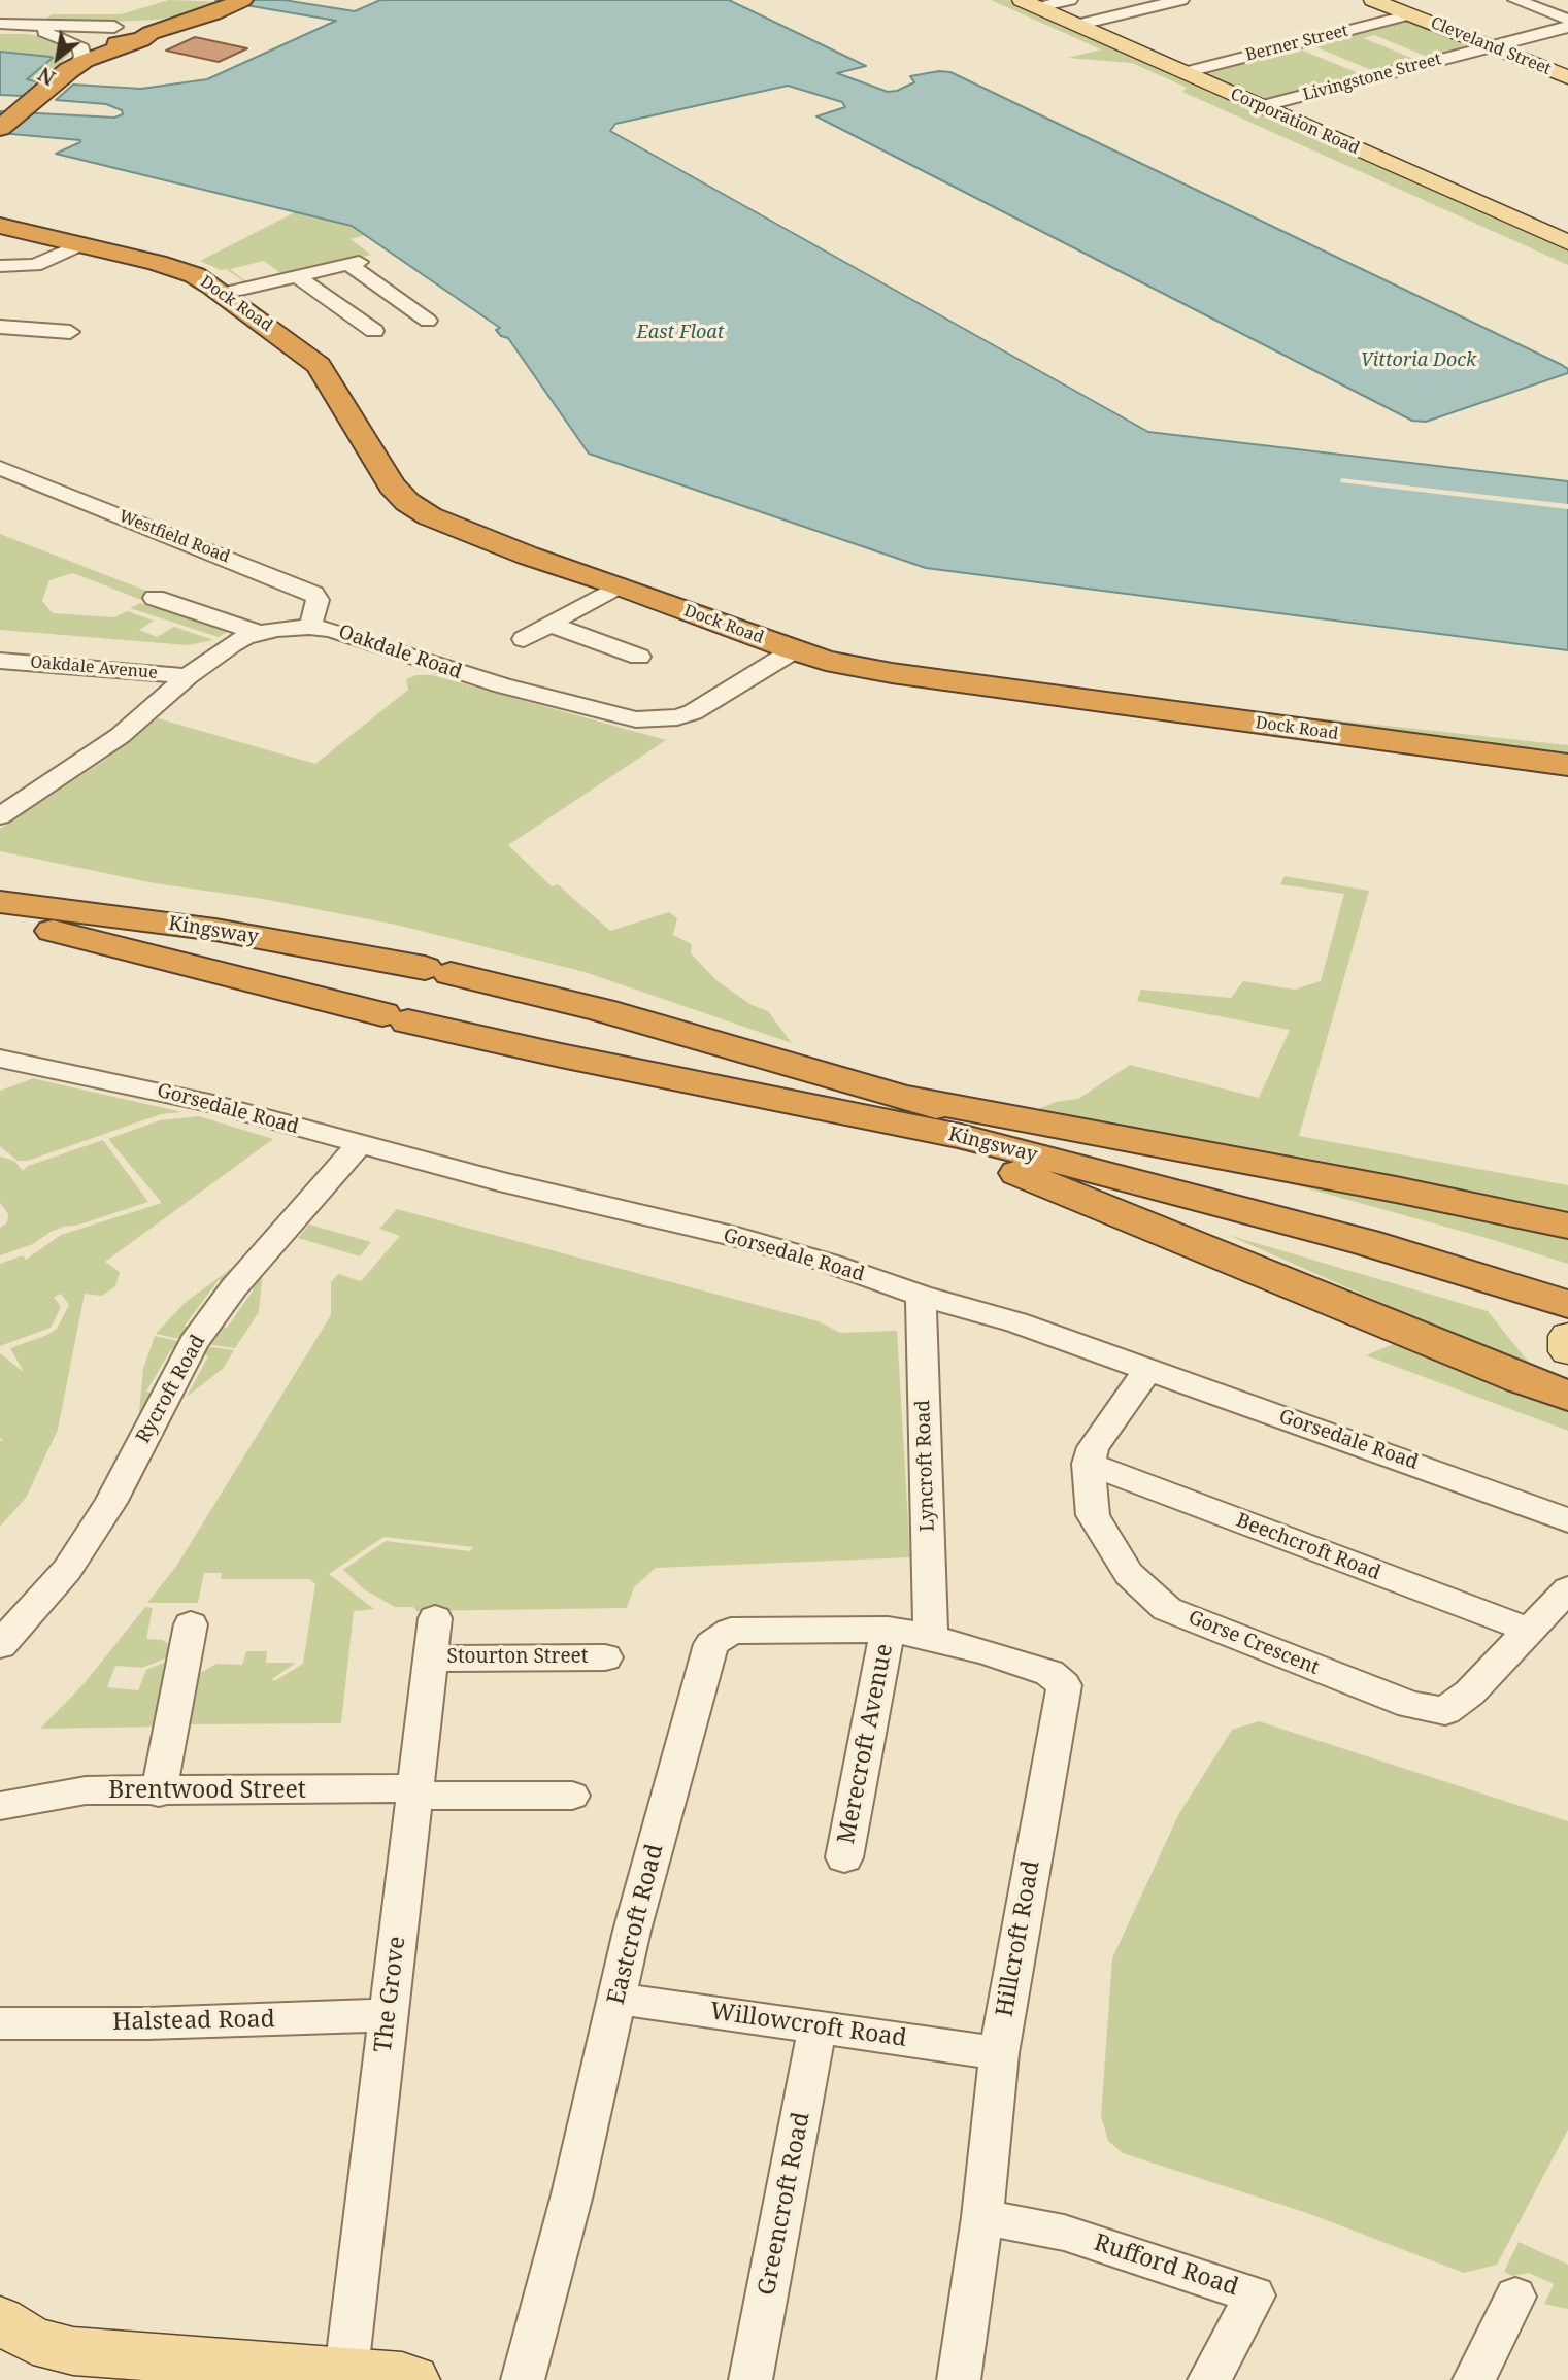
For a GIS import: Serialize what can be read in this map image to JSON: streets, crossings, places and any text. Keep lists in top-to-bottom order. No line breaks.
{"streets":{"highway":["Dock Road","Kingsway"],"main road":["Cleveland Street","Corporation Road"],"street":["Berner Street","Livingstone Street","Westfield Road","Oakdale Road","Oakdale Avenue","Gorsedale Road","Rycroft Road","Lyncroft Road","Beechcroft Road","Gorse Crescent","Stourton Street","Merecroft Avenue","Brentwood Street","Eastcroft Road","Hillcroft Road","The Grove","Halstead Road","Willowcroft Road","Greencroft Road","Rufford Road"]},"crossings":[["Berner Street","Cleveland Street"],["Berner Street","Corporation Road"],["Cleveland Street","Livingstone Street"],["Livingstone Street","Corporation Road"],["Dock Road","Oakdale Road"],["Westfield Road","Oakdale Road"],["Oakdale Road","Oakdale Avenue"],["Gorsedale Road","Rycroft Road"],["Gorsedale Road","Lyncroft Road"],["Lyncroft Road","Hillcroft Road"],["Beechcroft Road","Gorse Crescent"],["Stourton Street","The Grove"],["Merecroft Avenue","Eastcroft Road"],["Merecroft Avenue","Hillcroft Road"],["Brentwood Street","The Grove"],["Eastcroft Road","Hillcroft Road"],["Eastcroft Road","Willowcroft Road"],["Hillcroft Road","Willowcroft Road"],["Hillcroft Road","Rufford Road"],["The Grove","Halstead Road"],["Willowcroft Road","Greencroft Road"]],"water":["East Float","Vittoria Dock"],"north":"bottom left"}
